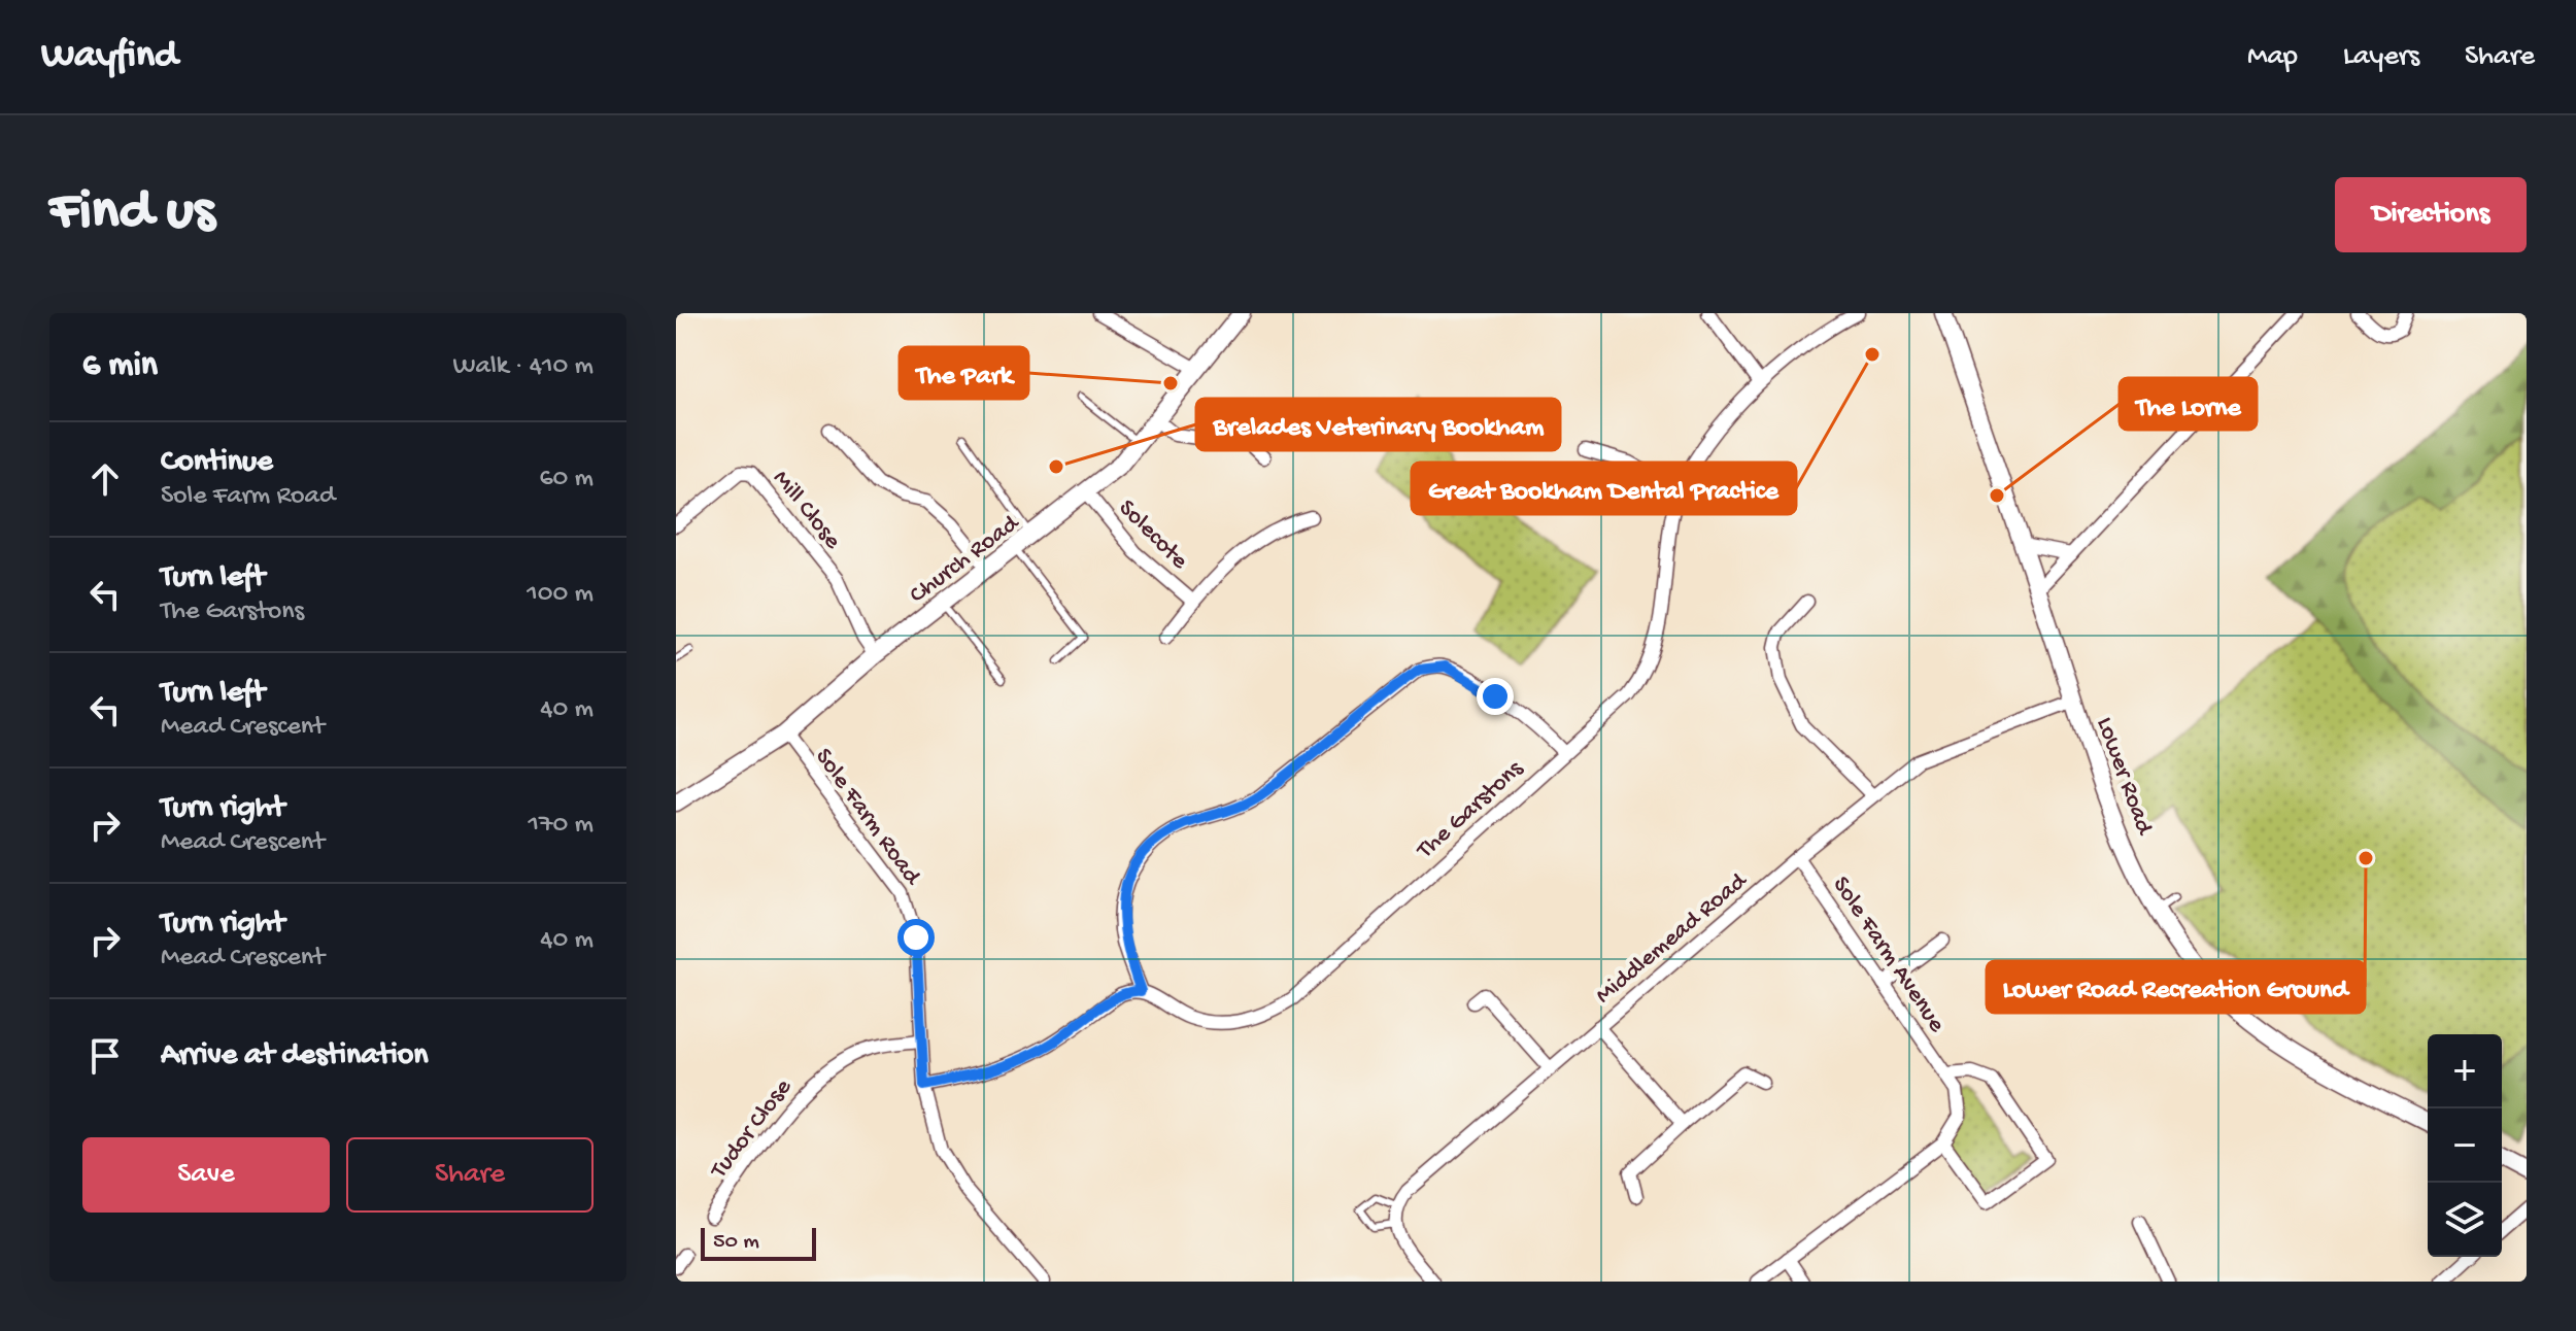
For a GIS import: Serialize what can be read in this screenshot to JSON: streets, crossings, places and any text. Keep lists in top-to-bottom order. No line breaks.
{"streets":{"street":["Mill Close","Solecote","Church Road","Lower Road","The Garstons","Sole Farm Road","Middlemead Road","Sole Farm Avenue","Tudor Close"]},"crossings":[["Mill Close","Church Road"],["Solecote","Church Road"],["Church Road","Sole Farm Road"],["Lower Road","Middlemead Road"],["Sole Farm Road","Tudor Close"],["Middlemead Road","Sole Farm Avenue"]],"places":["Great Bookham Dental Practice","The Park","Brelades Veterinary Bookham","The Lorne","Lower Road Recreation Ground"],"scale_bar":"50 m","page":{"header":"Wayfind","nav":["Map","Layers","Share"],"buttons":["Directions",["Save","Share"]],"title":"Find us","heading":["6 min","Walk · 410 m"],"list":[["Continue","Sole Farm Road","60 m"],["Turn left","The Garstons","100 m"],["Turn left","Mead Crescent","40 m"],["Turn right","Mead Crescent","170 m"],["Turn right","Mead Crescent","40 m"],"Arrive at destination"],"map_buttons":["+","−"],"scale":"50 m"}}
